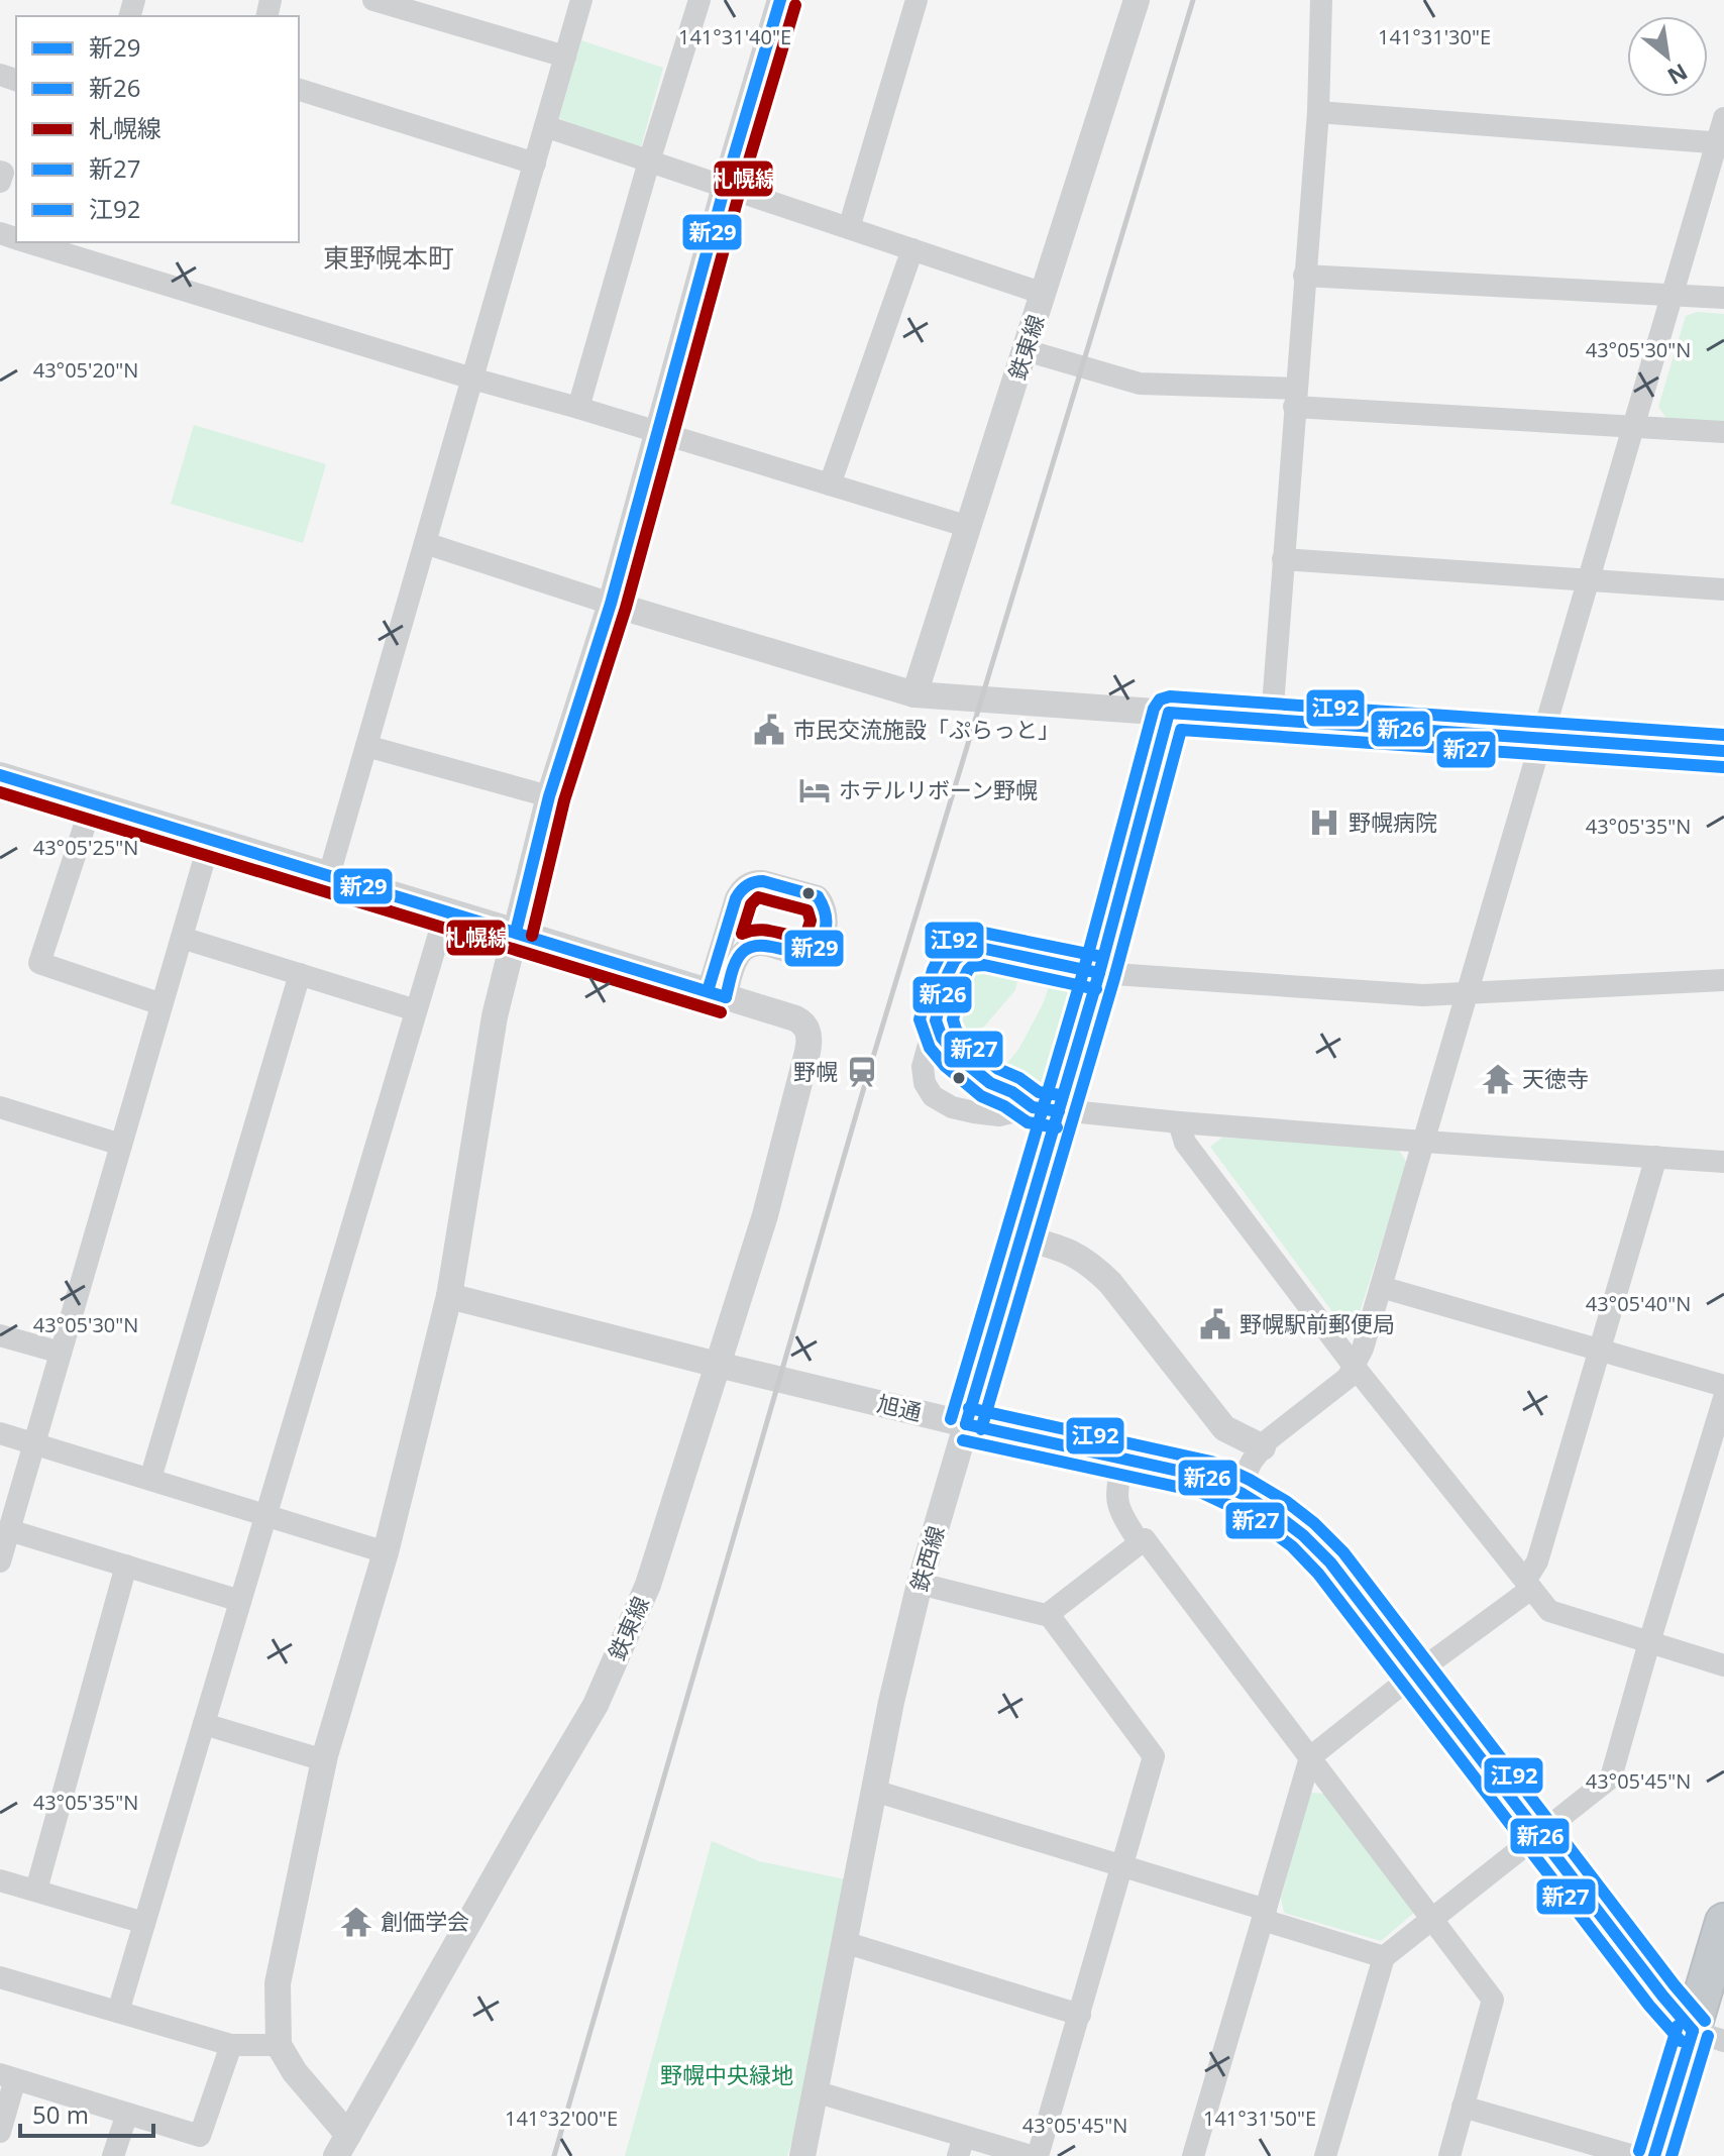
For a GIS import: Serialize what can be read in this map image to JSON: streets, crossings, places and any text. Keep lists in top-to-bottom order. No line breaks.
{"streets":{"street":["鉄東線","旭通","鉄西線"]},"crossings":[["鉄東線","旭通"],["旭通","鉄西線"]],"districts":["東野幌本町"],"parks":["野幌中央緑地"],"places":{"public building":["市民交流施設「ぷらっと」","野幌駅前郵便局"],"hotel":["ホテルリボーン野幌"],"hospital":["野幌病院"],"station":["野幌"],"temple":["天徳寺","創価学会"]},"lines":["transit line 新29","transit line 札幌線","transit line 江92","transit line 新26","transit line 新27"],"legend":["新29","新26","札幌線","新27","江92"],"scale_bar":"50 m","north":"bottom right","coordinates":["141°31'40\"E","141°31'30\"E","43°05'30\"N","43°05'20\"N","43°05'35\"N","43°05'25\"N","43°05'40\"N","43°05'45\"N","141°32'00\"E","141°31'50\"E"]}
